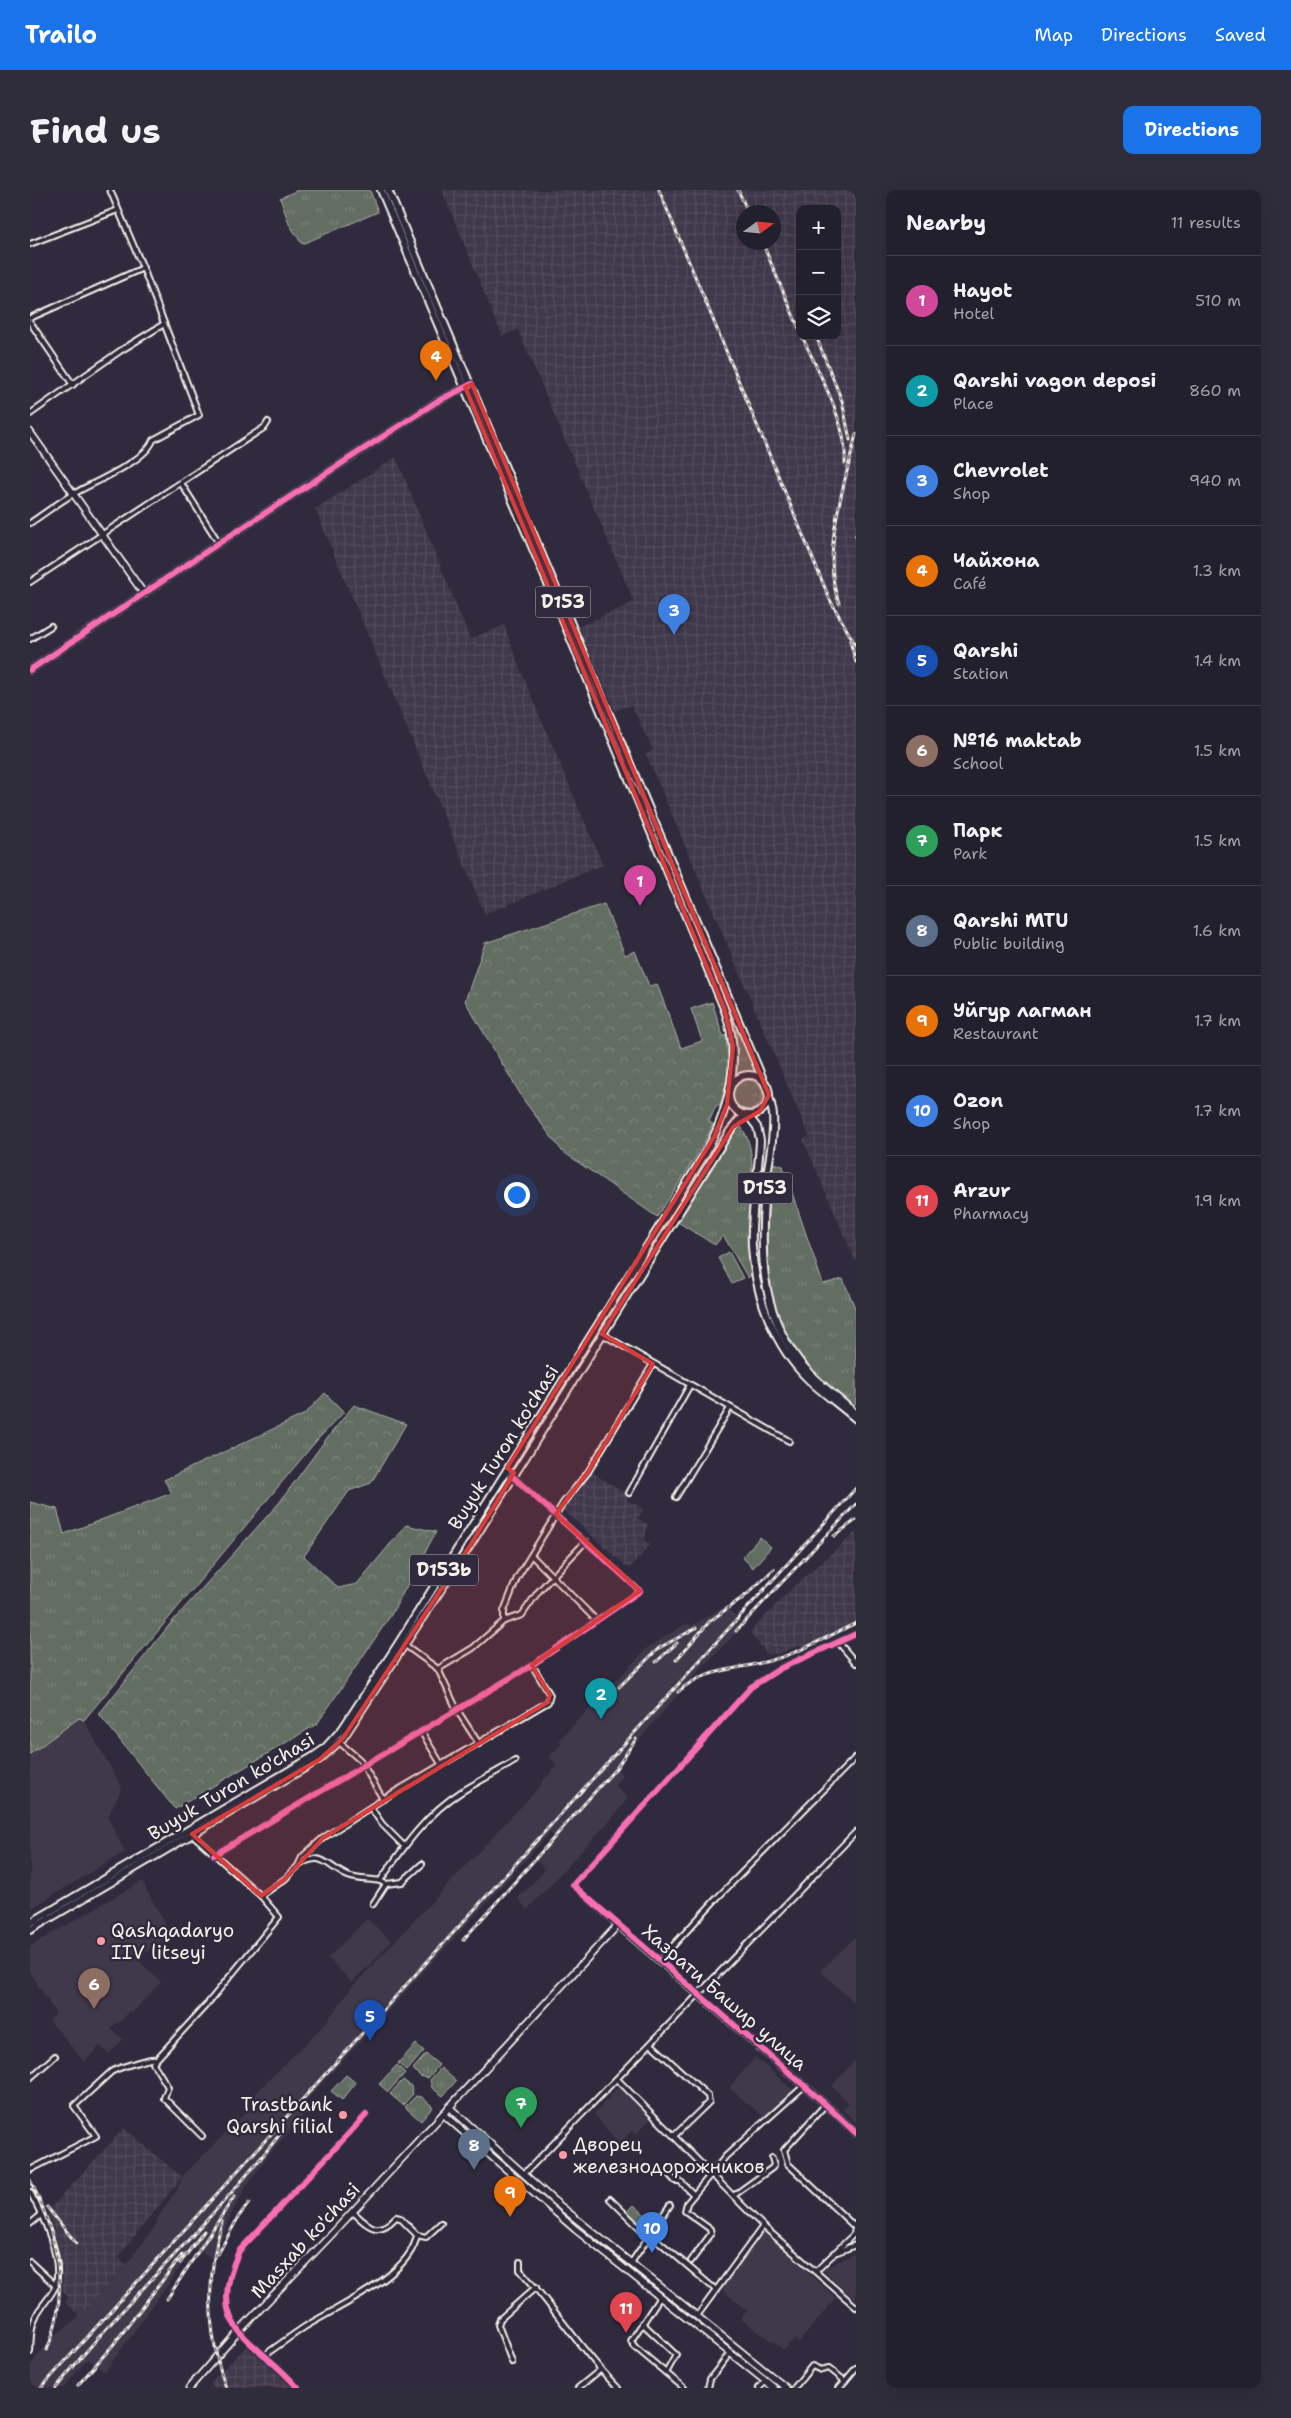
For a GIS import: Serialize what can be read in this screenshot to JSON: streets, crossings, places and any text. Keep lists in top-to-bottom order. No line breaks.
{"streets":{"main road":["D153","Buyuk Turon ko'chasi","D153b"],"street":["Хазрати Башир улица","Masxab ko'chasi"]},"crossings":[["D153","Buyuk Turon ko'chasi"]],"places":["Qashqadaryo IIV litseyi","Trastbank Qarshi filial","Дворец железнодорожников"],"north":"right","page":{"header":"Trailo","nav":["Map","Directions","Saved"],"buttons":"Directions","title":"Find us","heading":["Nearby","11 results"],"map_buttons":["+","−"],"list":[{"mark":"1","name":"Hayot","note":"Hotel","value":"510 m"},{"mark":"2","name":"Qarshi vagon deposi","note":"Place","value":"860 m"},{"mark":"3","name":"Chevrolet","note":"Shop","value":"940 m"},{"mark":"4","name":"Чайхона","note":"Café","value":"1.3 km"},{"mark":"5","name":"Qarshi","note":"Station","value":"1.4 km"},{"mark":"6","name":"№16 maktab","note":"School","value":"1.5 km"},{"mark":"7","name":"Парк","note":"Park","value":"1.5 km"},{"mark":"8","name":"Qarshi MTU","note":"Public building","value":"1.6 km"},{"mark":"9","name":"Уйгур лагман","note":"Restaurant","value":"1.7 km"},{"mark":"10","name":"Ozon","note":"Shop","value":"1.7 km"},{"mark":"11","name":"Arzur","note":"Pharmacy","value":"1.9 km"}],"pins":["4","3","1","2","6","5","7","8","9","10","11"]}}
